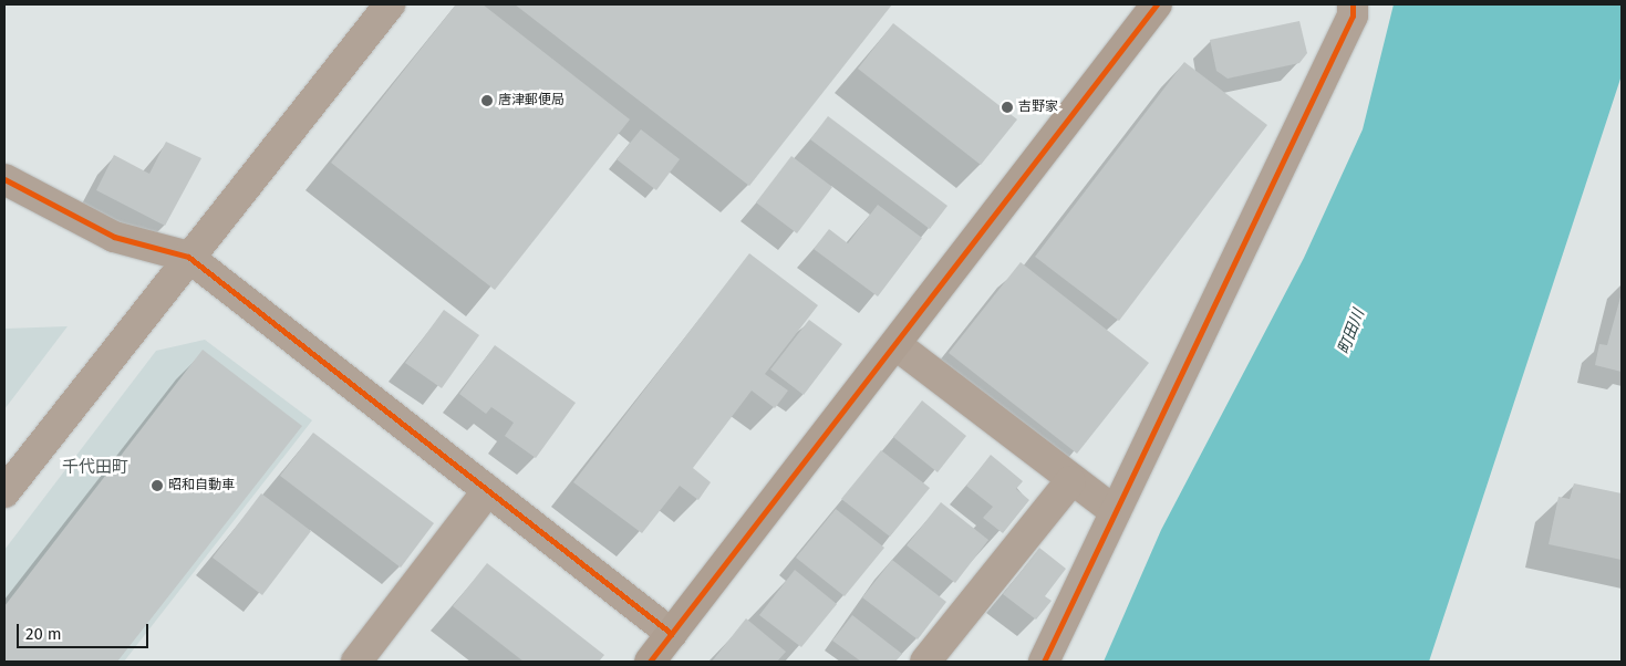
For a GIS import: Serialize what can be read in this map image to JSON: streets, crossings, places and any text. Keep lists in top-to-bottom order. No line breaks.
{"districts":["千代田町"],"water":["町田川"],"places":["唐津郵便局","吉野家","昭和自動車"],"scale_bar":"20 m"}
